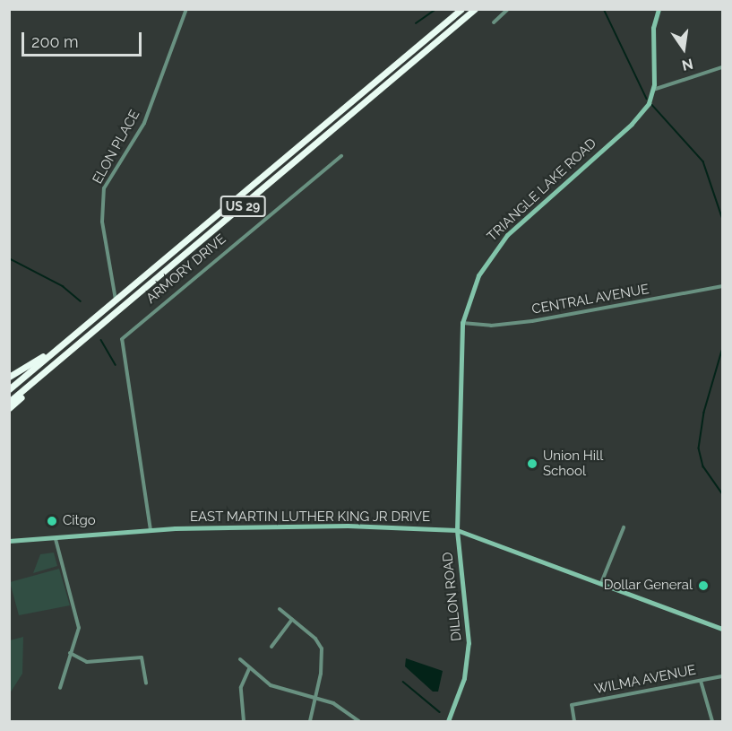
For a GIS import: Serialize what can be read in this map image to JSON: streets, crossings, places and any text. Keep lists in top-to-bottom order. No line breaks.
{"streets":{"highway":["US 29"],"street":["ELON PLACE","TRIANGLE LAKE ROAD","ARMORY DRIVE","CENTRAL AVENUE","EAST MARTIN LUTHER KING JR DRIVE","DILLON ROAD","WILMA AVENUE"]},"crossings":[["ELON PLACE","US 29"],["TRIANGLE LAKE ROAD","CENTRAL AVENUE"],["TRIANGLE LAKE ROAD","EAST MARTIN LUTHER KING JR DRIVE"],["TRIANGLE LAKE ROAD","DILLON ROAD"],["ARMORY DRIVE","EAST MARTIN LUTHER KING JR DRIVE"],["EAST MARTIN LUTHER KING JR DRIVE","DILLON ROAD"]],"places":["Union Hill School","Citgo","Dollar General"],"scale_bar":"200 m","north":"bottom"}
